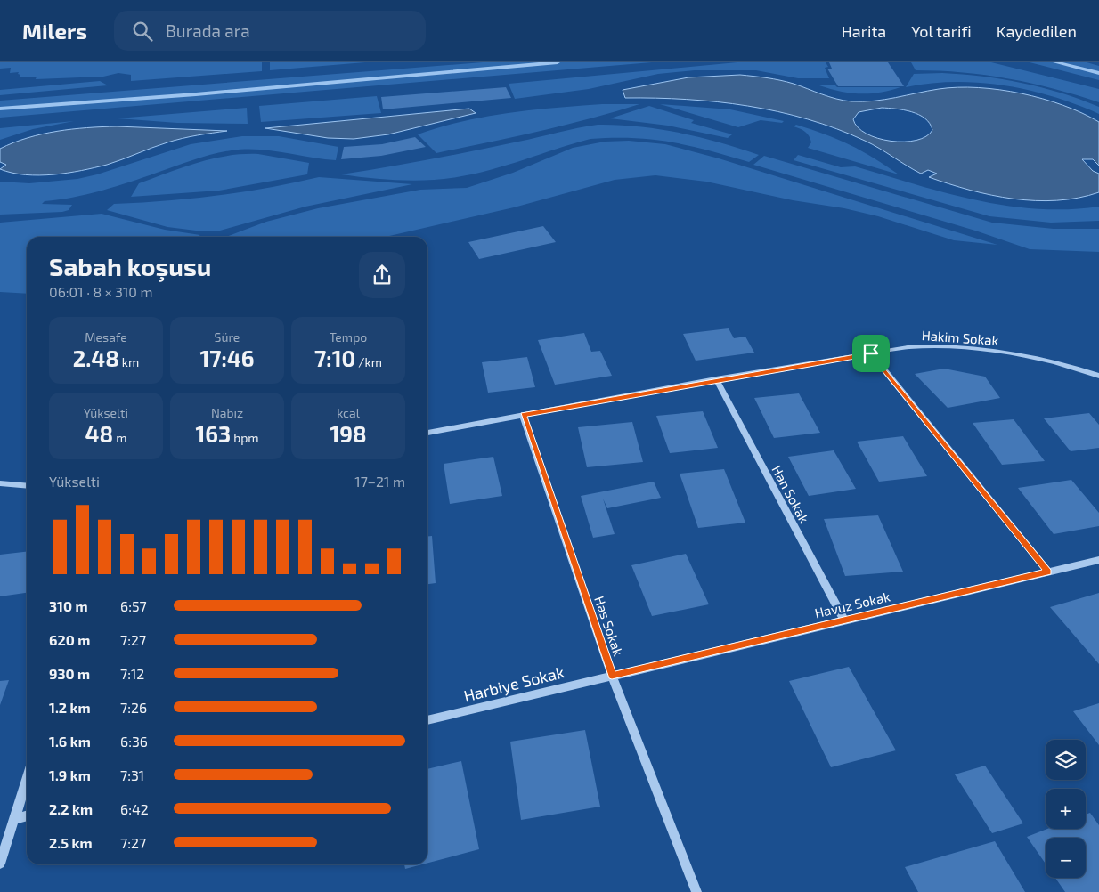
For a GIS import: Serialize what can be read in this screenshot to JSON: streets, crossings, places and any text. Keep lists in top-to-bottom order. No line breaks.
{"streets":{"street":["Hakim Sokak","Han Sokak","Havuz Sokak","Has Sokak","Harbiye Sokak"]},"crossings":[["Hakim Sokak","Han Sokak"],["Hakim Sokak","Has Sokak"],["Han Sokak","Havuz Sokak"],["Havuz Sokak","Has Sokak"],["Havuz Sokak","Harbiye Sokak"],["Has Sokak","Harbiye Sokak"]],"page":{"header":"Milers","search":"Burada ara","nav":["Harita","Yol tarifi","Kaydedilen"],"heading":["Sabah koşusu","06:01 · 8 × 310 m"],"stats":[["Mesafe","2.48 km"],["Süre","17:46"],["Tempo","7:10 /km"],["Yükselti","48 m"],["Nabız","163 bpm"],["kcal","198"]],"chart":["Yükselti","17–21 m"],"list":[{"name":"310 m","note":"6:57"},{"name":"620 m","note":"7:27"},{"name":"930 m","note":"7:12"},{"name":"1.2 km","note":"7:26"},{"name":"1.6 km","note":"6:36"},{"name":"1.9 km","note":"7:31"},{"name":"2.2 km","note":"6:42"},{"name":"2.5 km","note":"7:27"}],"map_buttons":["+","−"]}}
